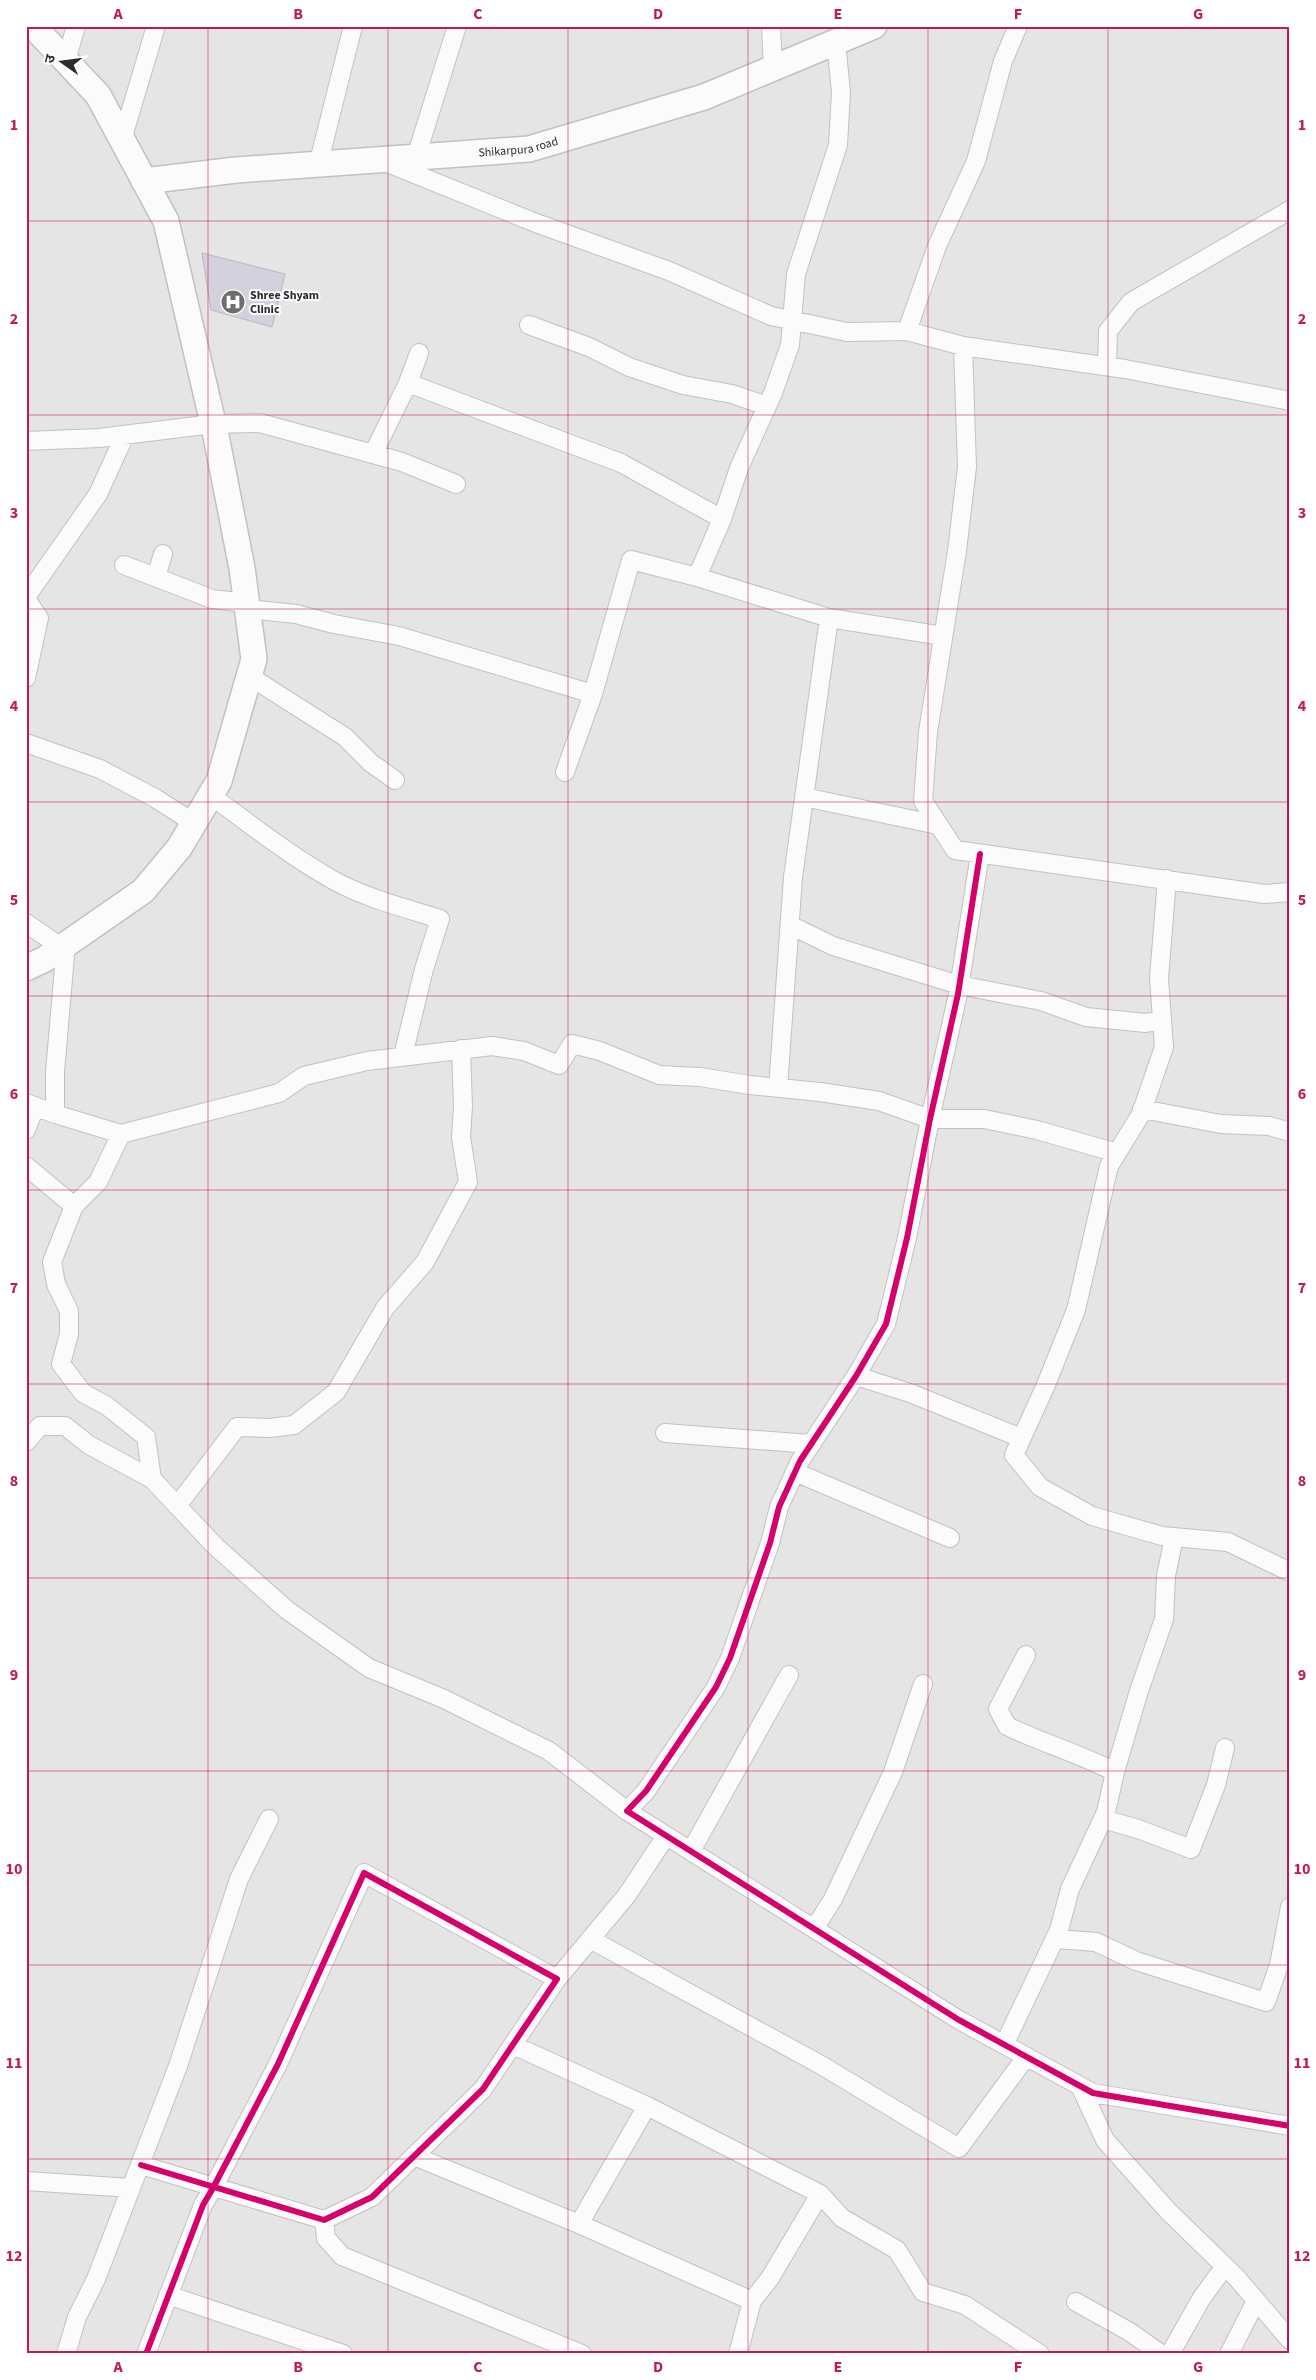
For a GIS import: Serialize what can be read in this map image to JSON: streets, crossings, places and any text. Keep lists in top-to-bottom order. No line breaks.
{"streets":{"street":["Shikarpura road"]},"places":{"hospital":["Shree Shyam Clinic"]},"north":"left","grid":{"columns":["A","B","C","D","E","F","G"],"rows":["1","2","3","4","5","6","7","8","9","10","11","12"]}}
